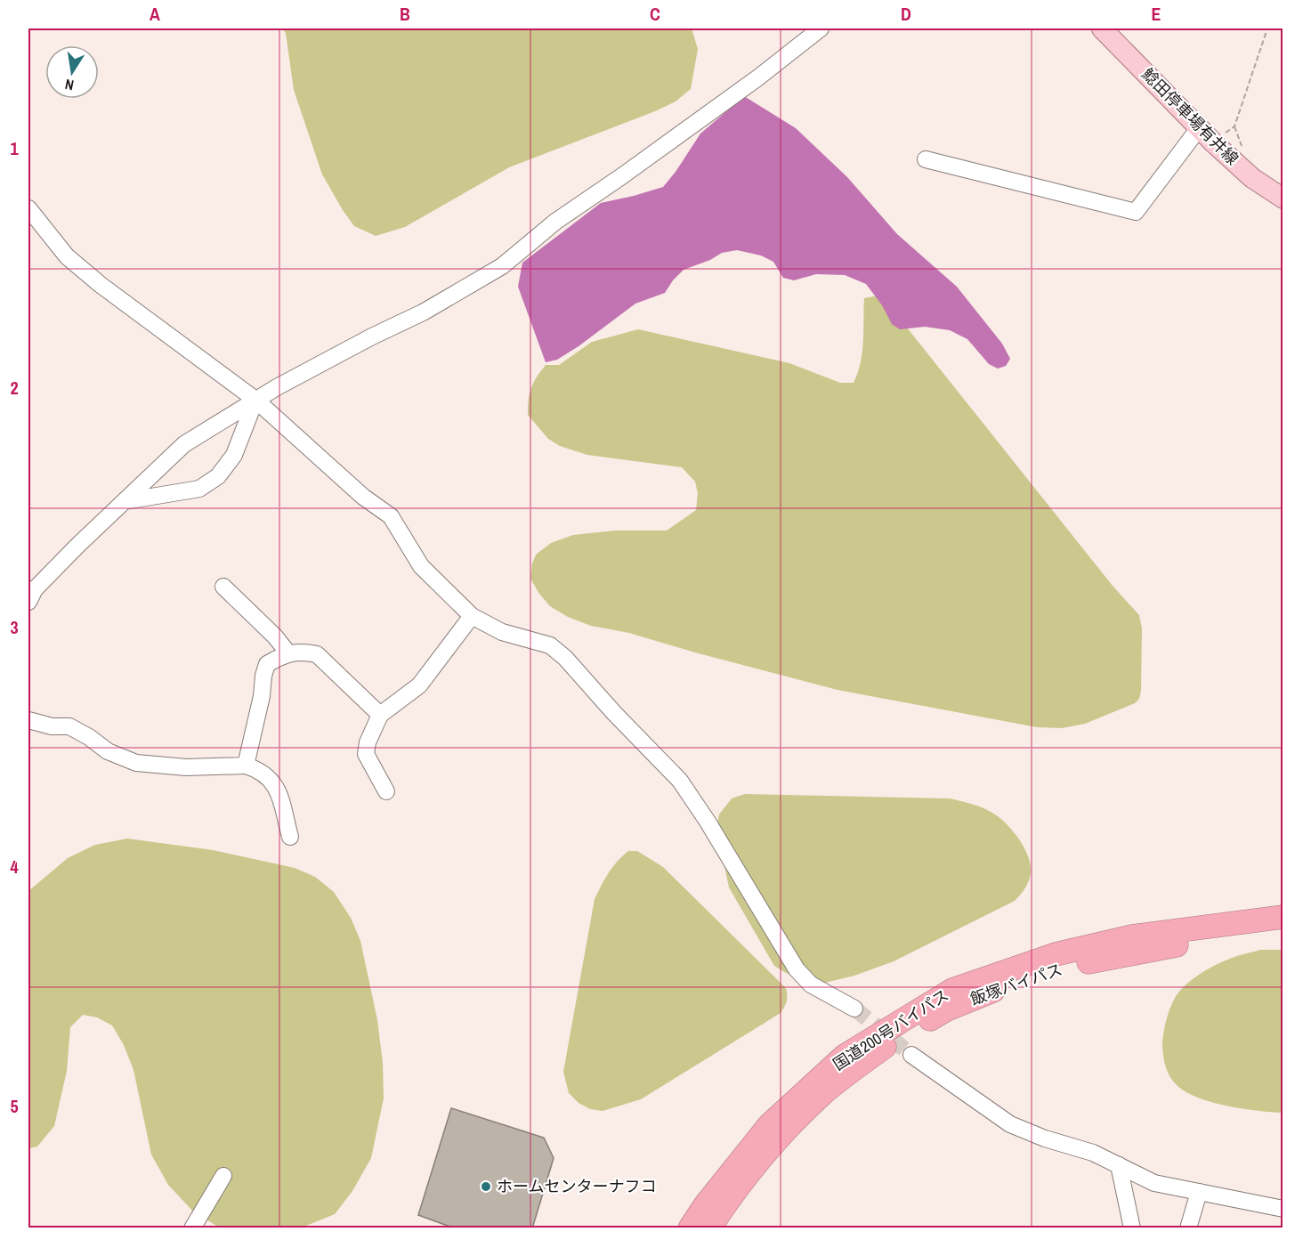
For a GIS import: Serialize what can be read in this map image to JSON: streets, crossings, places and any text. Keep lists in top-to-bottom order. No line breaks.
{"streets":{"highway":["飯塚バイパス","国道200号バイパス"],"main road":["鯰田停車場有井線"]},"places":["ホームセンターナフコ"],"north":"bottom","grid":{"columns":["A","B","C","D","E"],"rows":["1","2","3","4","5"]}}
